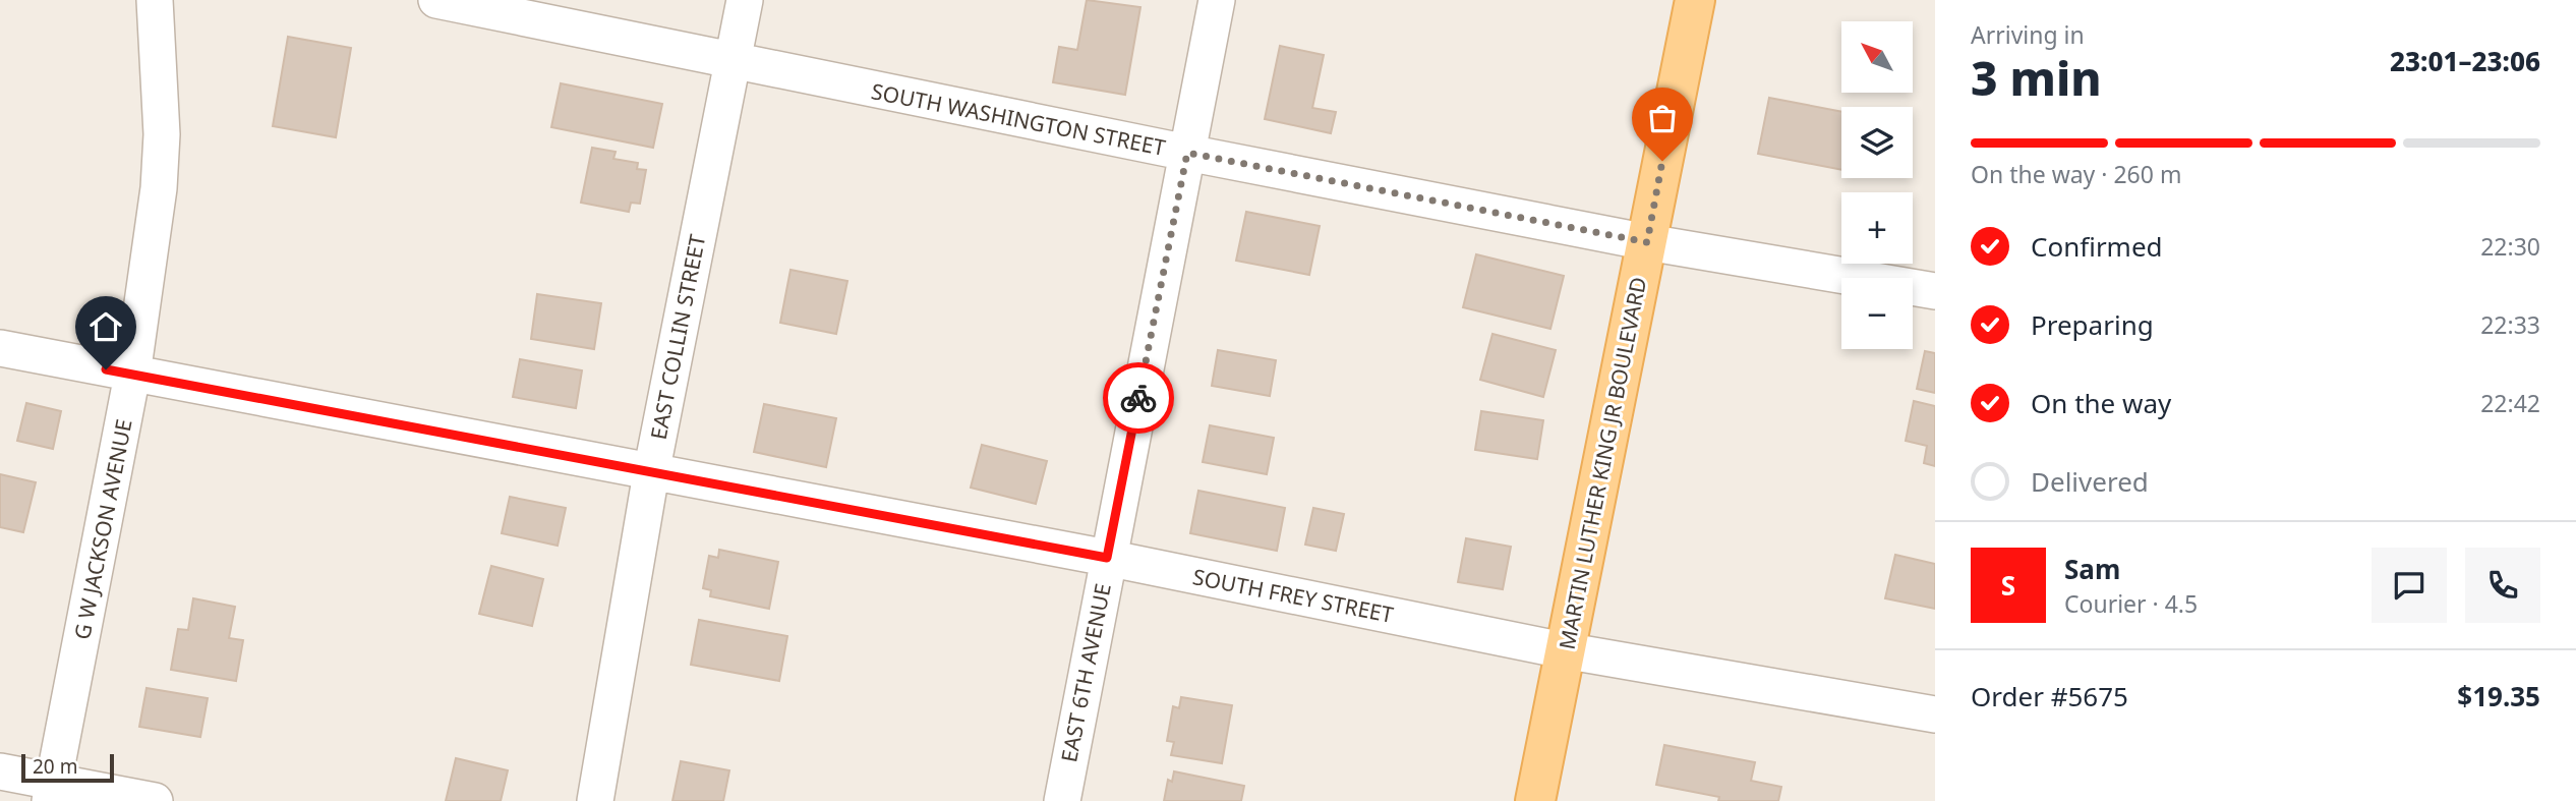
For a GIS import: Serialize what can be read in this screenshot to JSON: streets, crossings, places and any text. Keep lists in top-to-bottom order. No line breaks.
{"streets":{"main road":["MARTIN LUTHER KING JR BOULEVARD"],"street":["SOUTH WASHINGTON STREET","EAST COLLIN STREET","G W JACKSON AVENUE","SOUTH FREY STREET","EAST 6TH AVENUE"]},"crossings":[["SOUTH WASHINGTON STREET","EAST COLLIN STREET"],["SOUTH WASHINGTON STREET","MARTIN LUTHER KING JR BOULEVARD"],["SOUTH WASHINGTON STREET","EAST 6TH AVENUE"],["EAST COLLIN STREET","SOUTH FREY STREET"],["MARTIN LUTHER KING JR BOULEVARD","SOUTH FREY STREET"],["G W JACKSON AVENUE","SOUTH FREY STREET"],["SOUTH FREY STREET","EAST 6TH AVENUE"]],"scale_bar":"20 m","north":"top left","page":{"heading":["3 min","Arriving in","23:01–23:06"],"panel":["Sam","Courier · 4.5","Order #5675","$19.35"],"map_buttons":["+","−"],"bar":"On the way · 260 m","list":[["Confirmed","22:30"],["Preparing","22:33"],["On the way","22:42"],"Delivered"],"round":"S","scale":"20 m"}}
